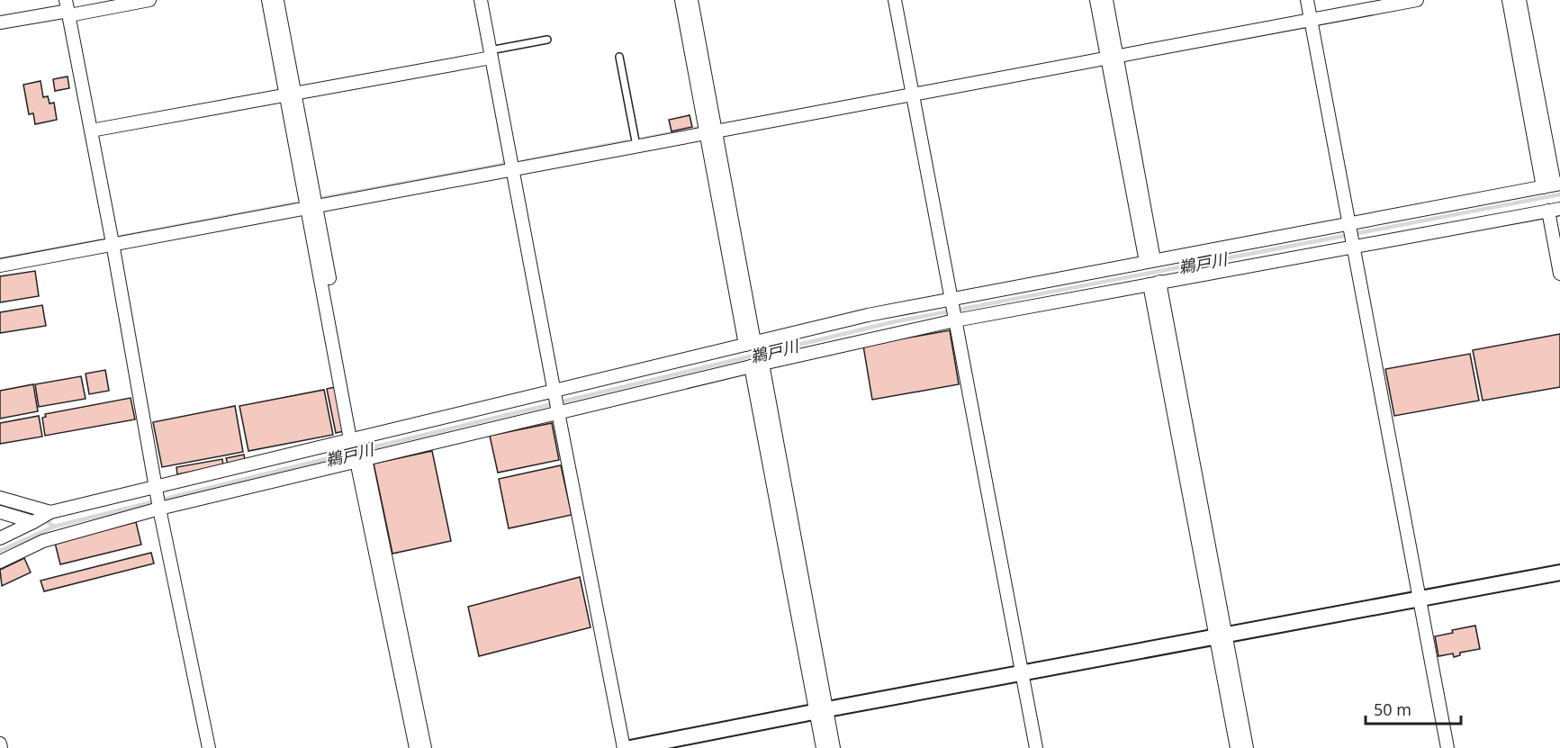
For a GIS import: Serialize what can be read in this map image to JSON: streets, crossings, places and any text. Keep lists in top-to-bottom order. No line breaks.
{"water":["鵜戸川"],"scale_bar":"50 m"}
